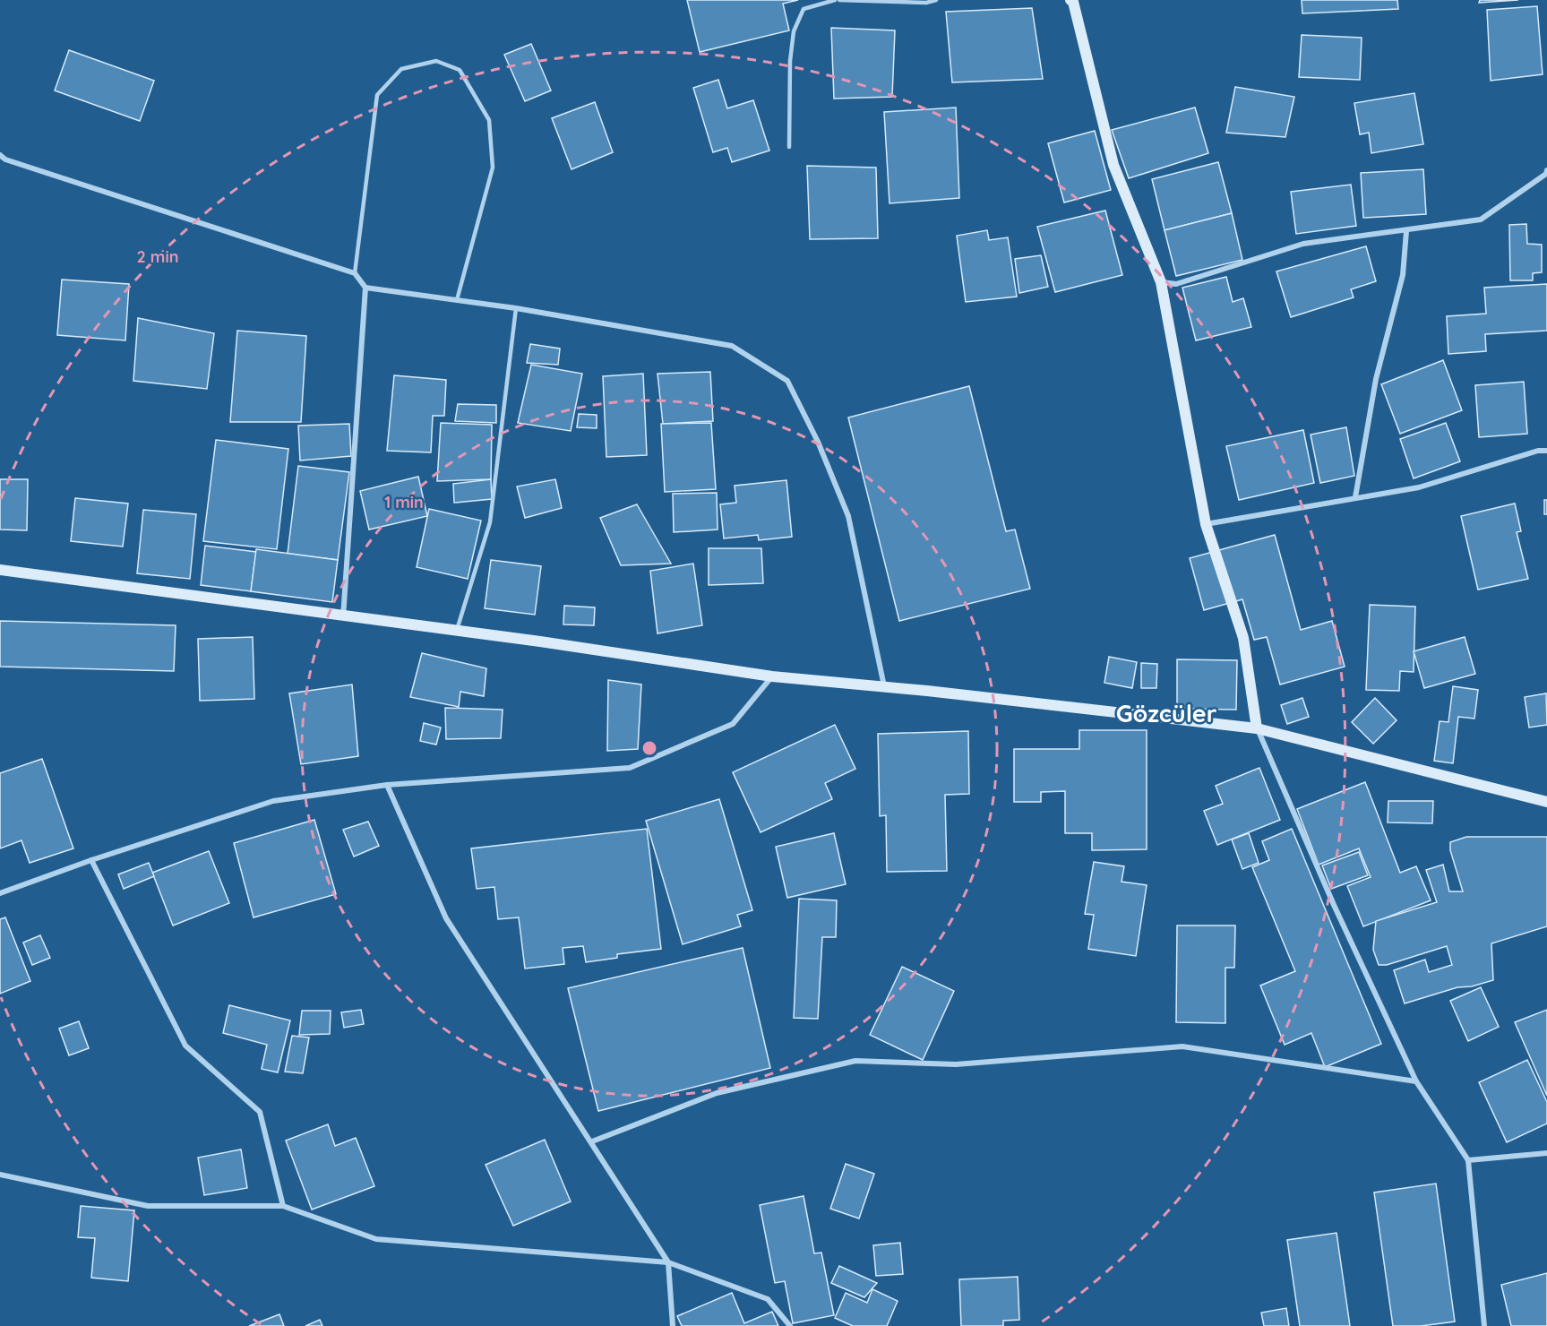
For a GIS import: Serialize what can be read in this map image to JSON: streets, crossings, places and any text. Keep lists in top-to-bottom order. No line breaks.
{"districts":["Gözcüler"],"rings":["2 min","1 min"]}
